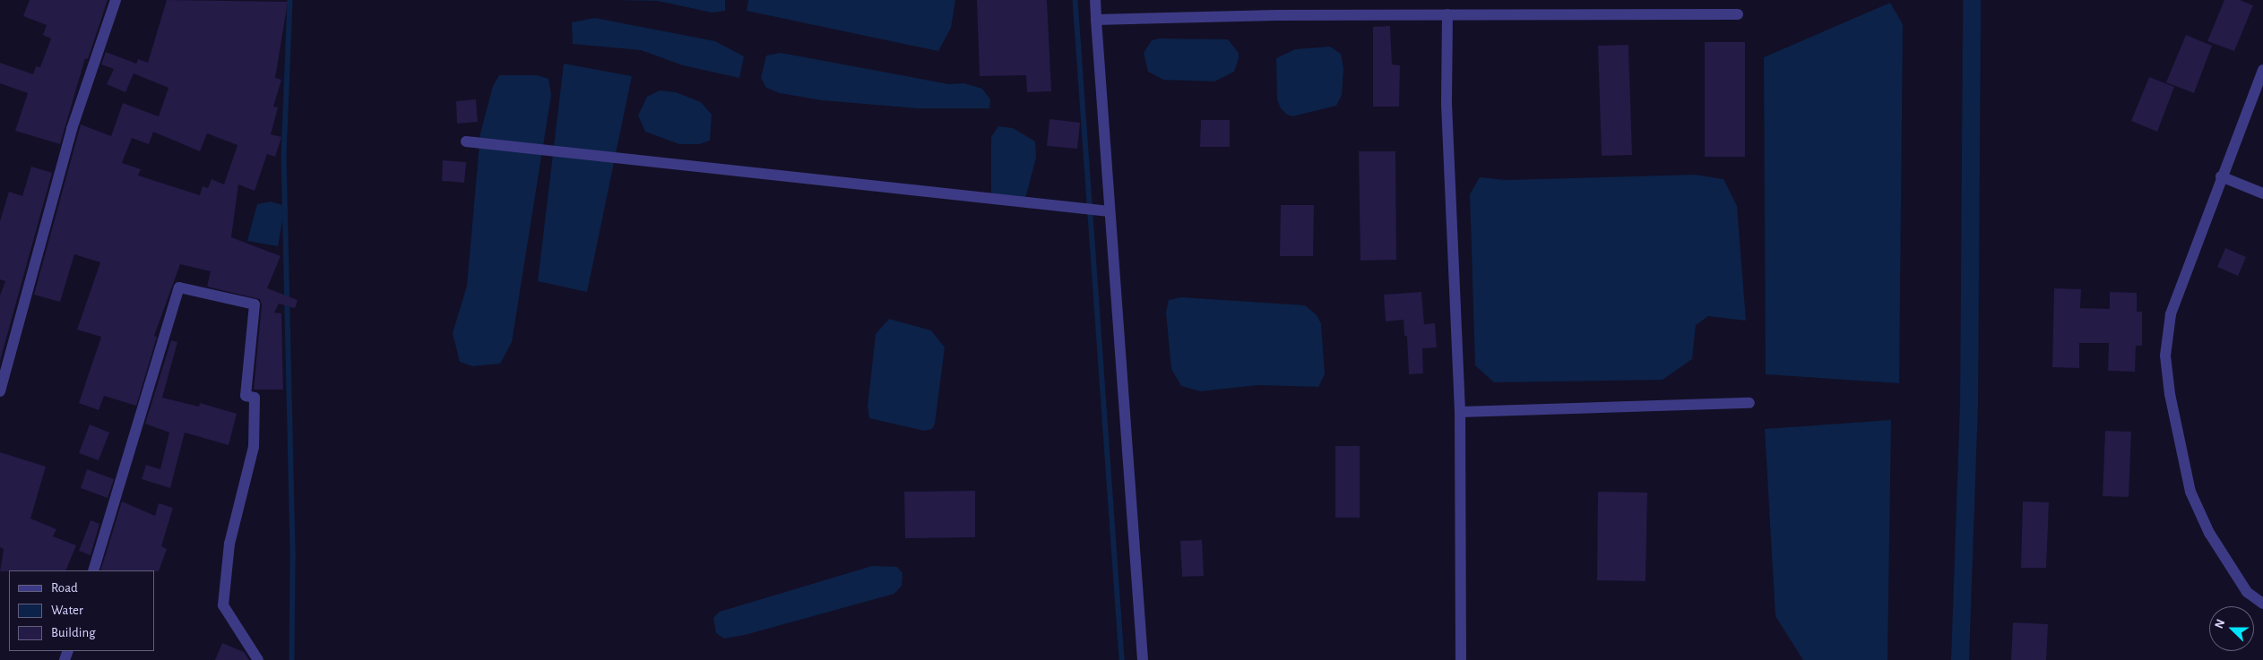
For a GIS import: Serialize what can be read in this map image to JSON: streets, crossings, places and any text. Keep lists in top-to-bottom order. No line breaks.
{"legend":["Road","Water","Building"],"north":"left"}
